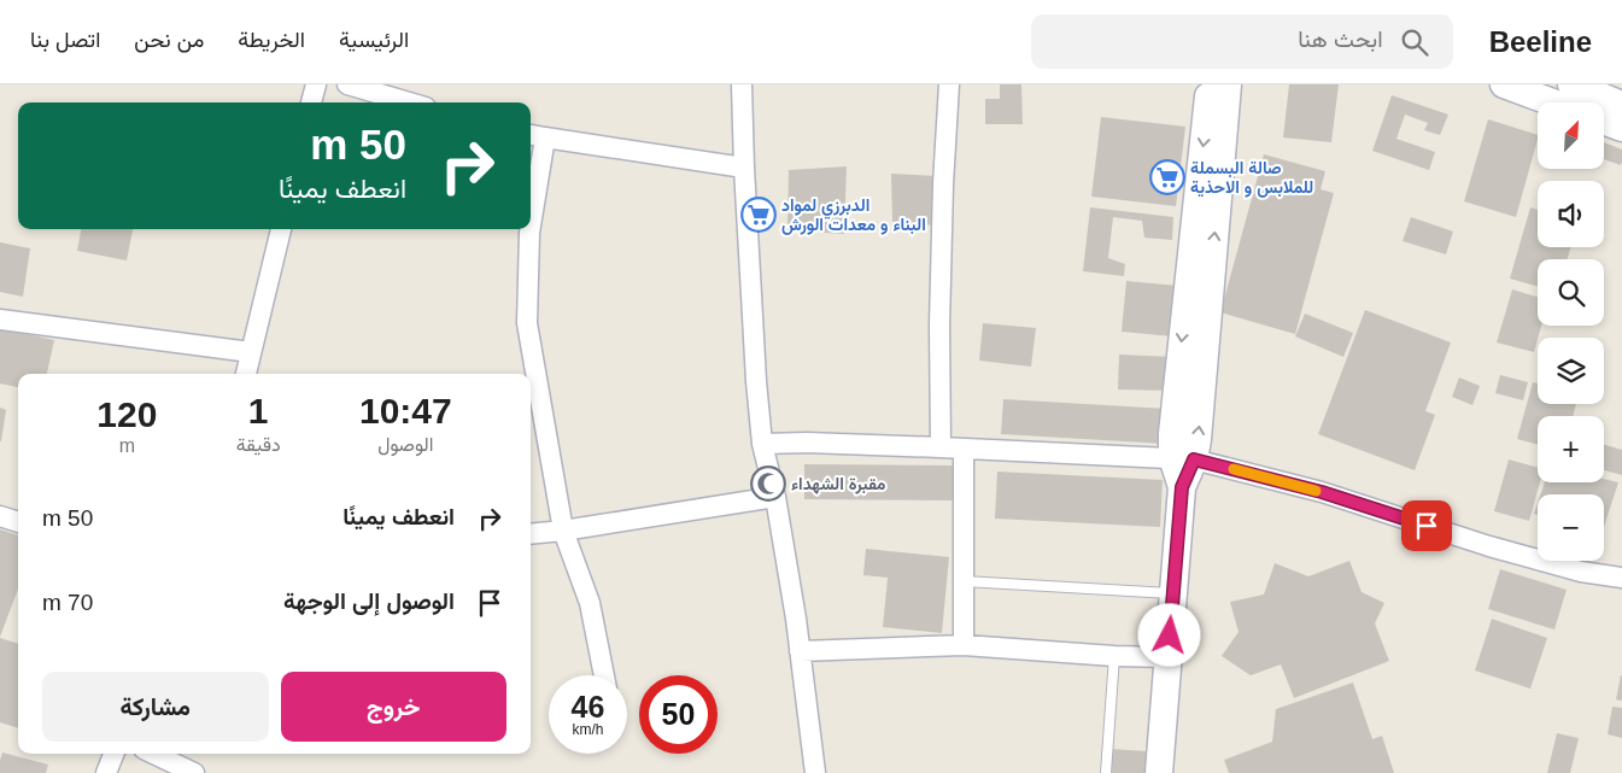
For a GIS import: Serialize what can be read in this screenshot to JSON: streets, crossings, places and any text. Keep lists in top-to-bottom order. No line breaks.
{"places":{"supermarket":["صالة البسملة للملابس و الاحذية","الدبرزي لمواد البناء و معدات الورش"],"mosque":["مقبرة الشهداء"]},"north":"top right","page":{"header":"Beeline","search":"ابحث هنا","nav":["الرئيسية","الخريطة","من نحن","اتصل بنا"],"map_buttons":["+","−"],"turn":["50 m","انعطف يمينًا"],"eta":["10:47","الوصول","1","دقيقة","120","m"],"list":[{"name":"انعطف يمينًا","value":"50 m"},{"name":"الوصول إلى الوجهة","value":"70 m"}],"buttons":["خروج","مشاركة"],"speed":"46 km/h","limit":"50"}}
